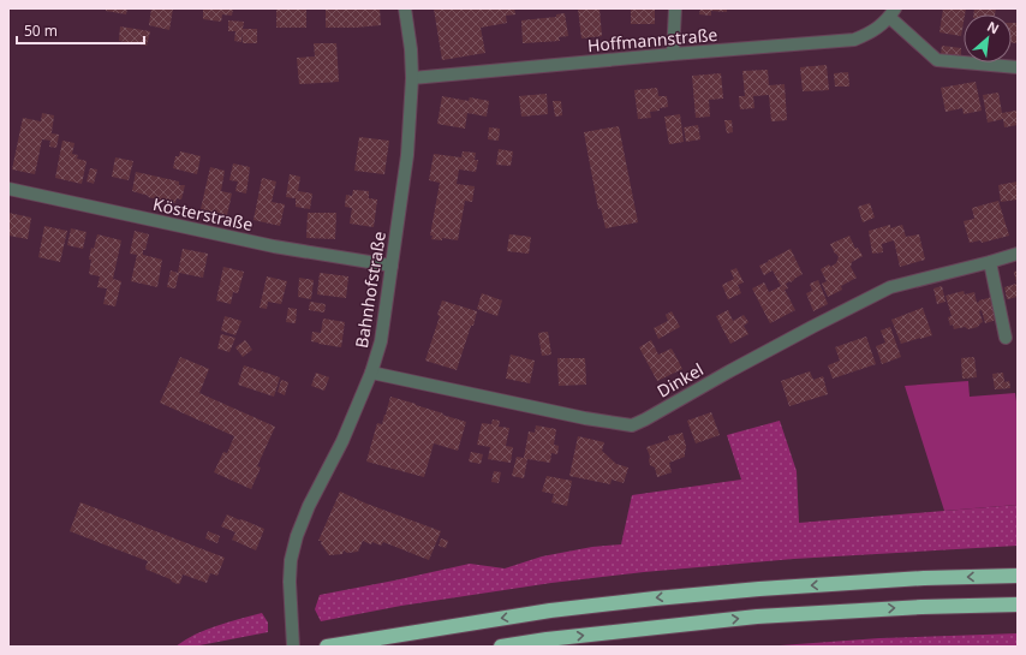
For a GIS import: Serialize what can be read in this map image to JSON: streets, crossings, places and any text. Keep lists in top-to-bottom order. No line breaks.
{"streets":{"street":["Hoffmannstraße","Kösterstraße","Bahnhofstraße","Dinkel"]},"crossings":[["Hoffmannstraße","Bahnhofstraße"],["Kösterstraße","Bahnhofstraße"],["Bahnhofstraße","Dinkel"]],"scale_bar":"50 m","north":"top right"}
